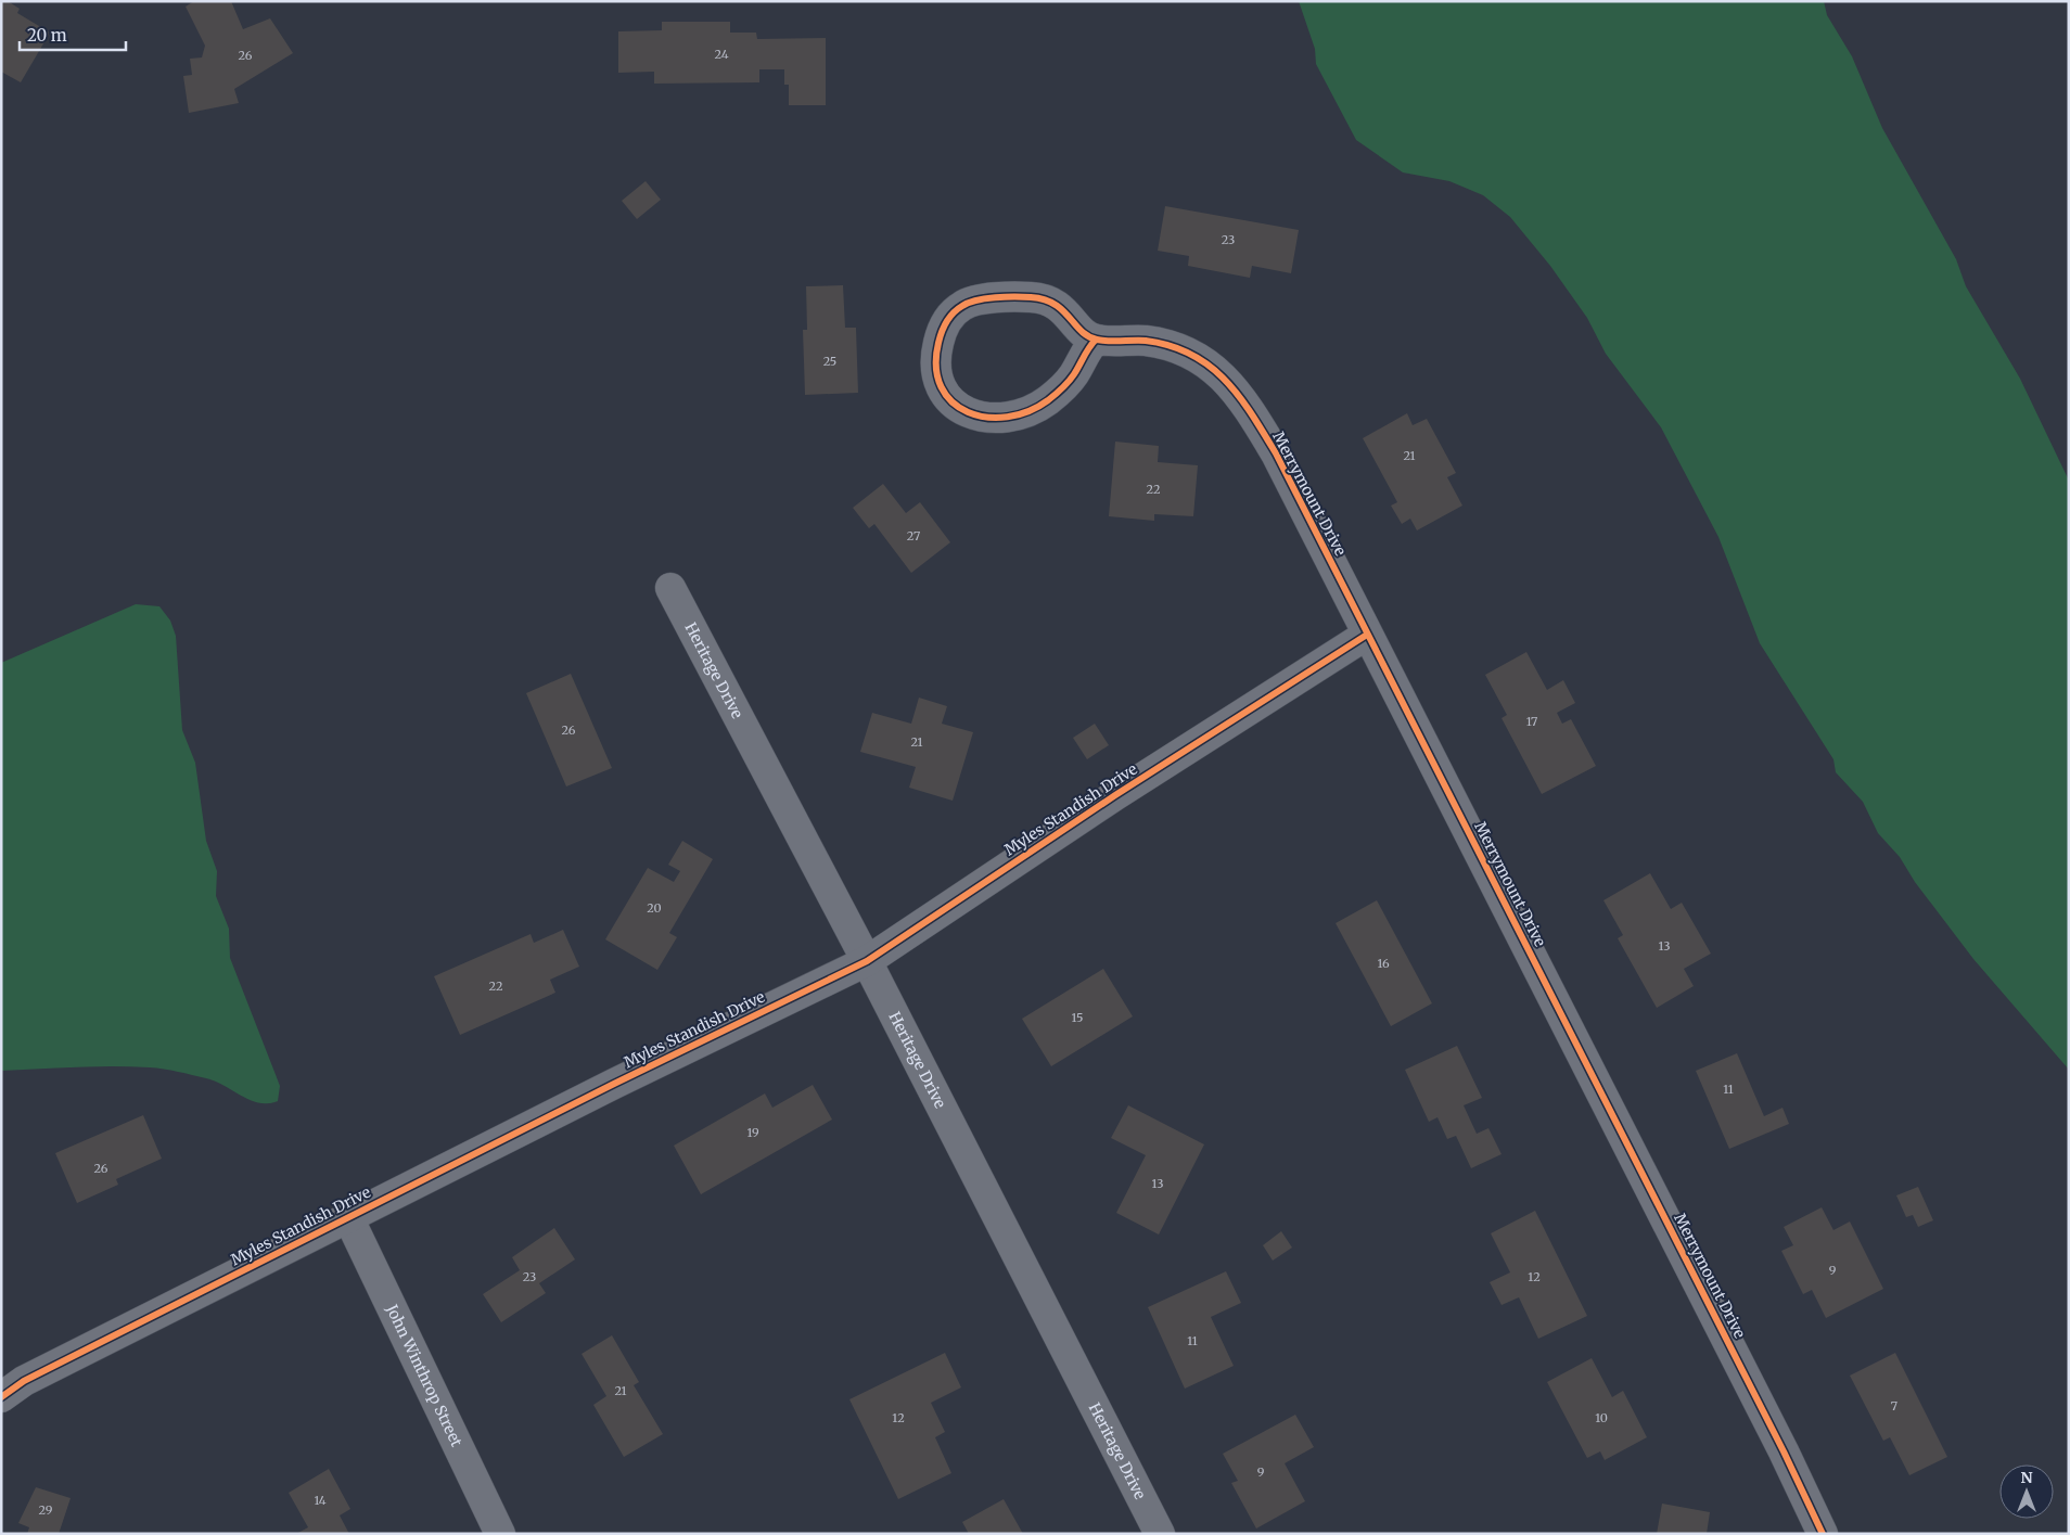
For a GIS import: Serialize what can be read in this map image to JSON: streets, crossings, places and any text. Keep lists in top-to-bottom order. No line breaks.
{"streets":{"street":["Merrymount Drive","Heritage Drive","Myles Standish Drive","John Winthrop Street"]},"crossings":[["Merrymount Drive","Myles Standish Drive"],["Heritage Drive","Myles Standish Drive"],["Myles Standish Drive","John Winthrop Street"]],"house_numbers":["24","26","23","25","21","22","27","17","26","21","20","13","16","22","15","11","19","26","13","9","23","12","11","21","7","12","10","9","14","29"],"scale_bar":"20 m","north":"top"}
